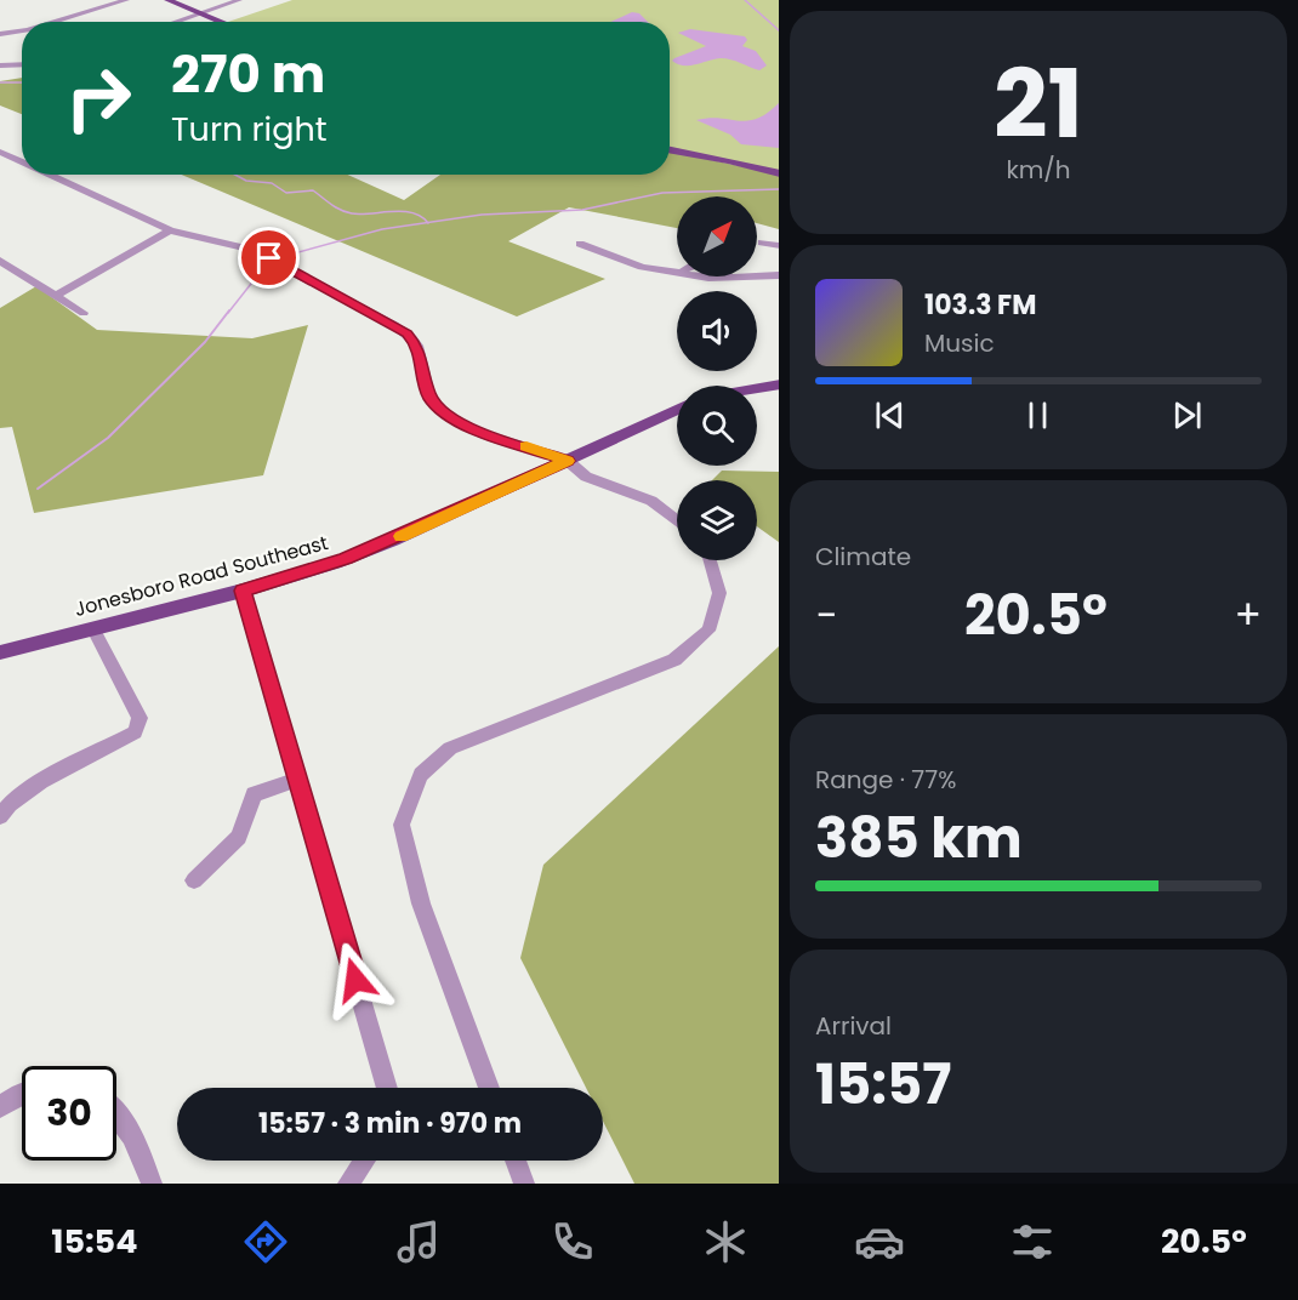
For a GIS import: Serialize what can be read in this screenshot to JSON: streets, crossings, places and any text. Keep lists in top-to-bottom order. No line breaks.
{"streets":{"main road":["Jonesboro Road Southeast"]},"north":"top right","page":{"tile":[["21","km/h"],"Climate",["Range · 77%","385 km"],["Arrival","15:57"]],"turn":["270 m","Turn right"],"song":["103.3 FM","Music"],"heat":["−","20.5°","+"],"limit":"30","trip":"15:57 · 3 min · 970 m","tabs":["15:54","20.5°"]}}
